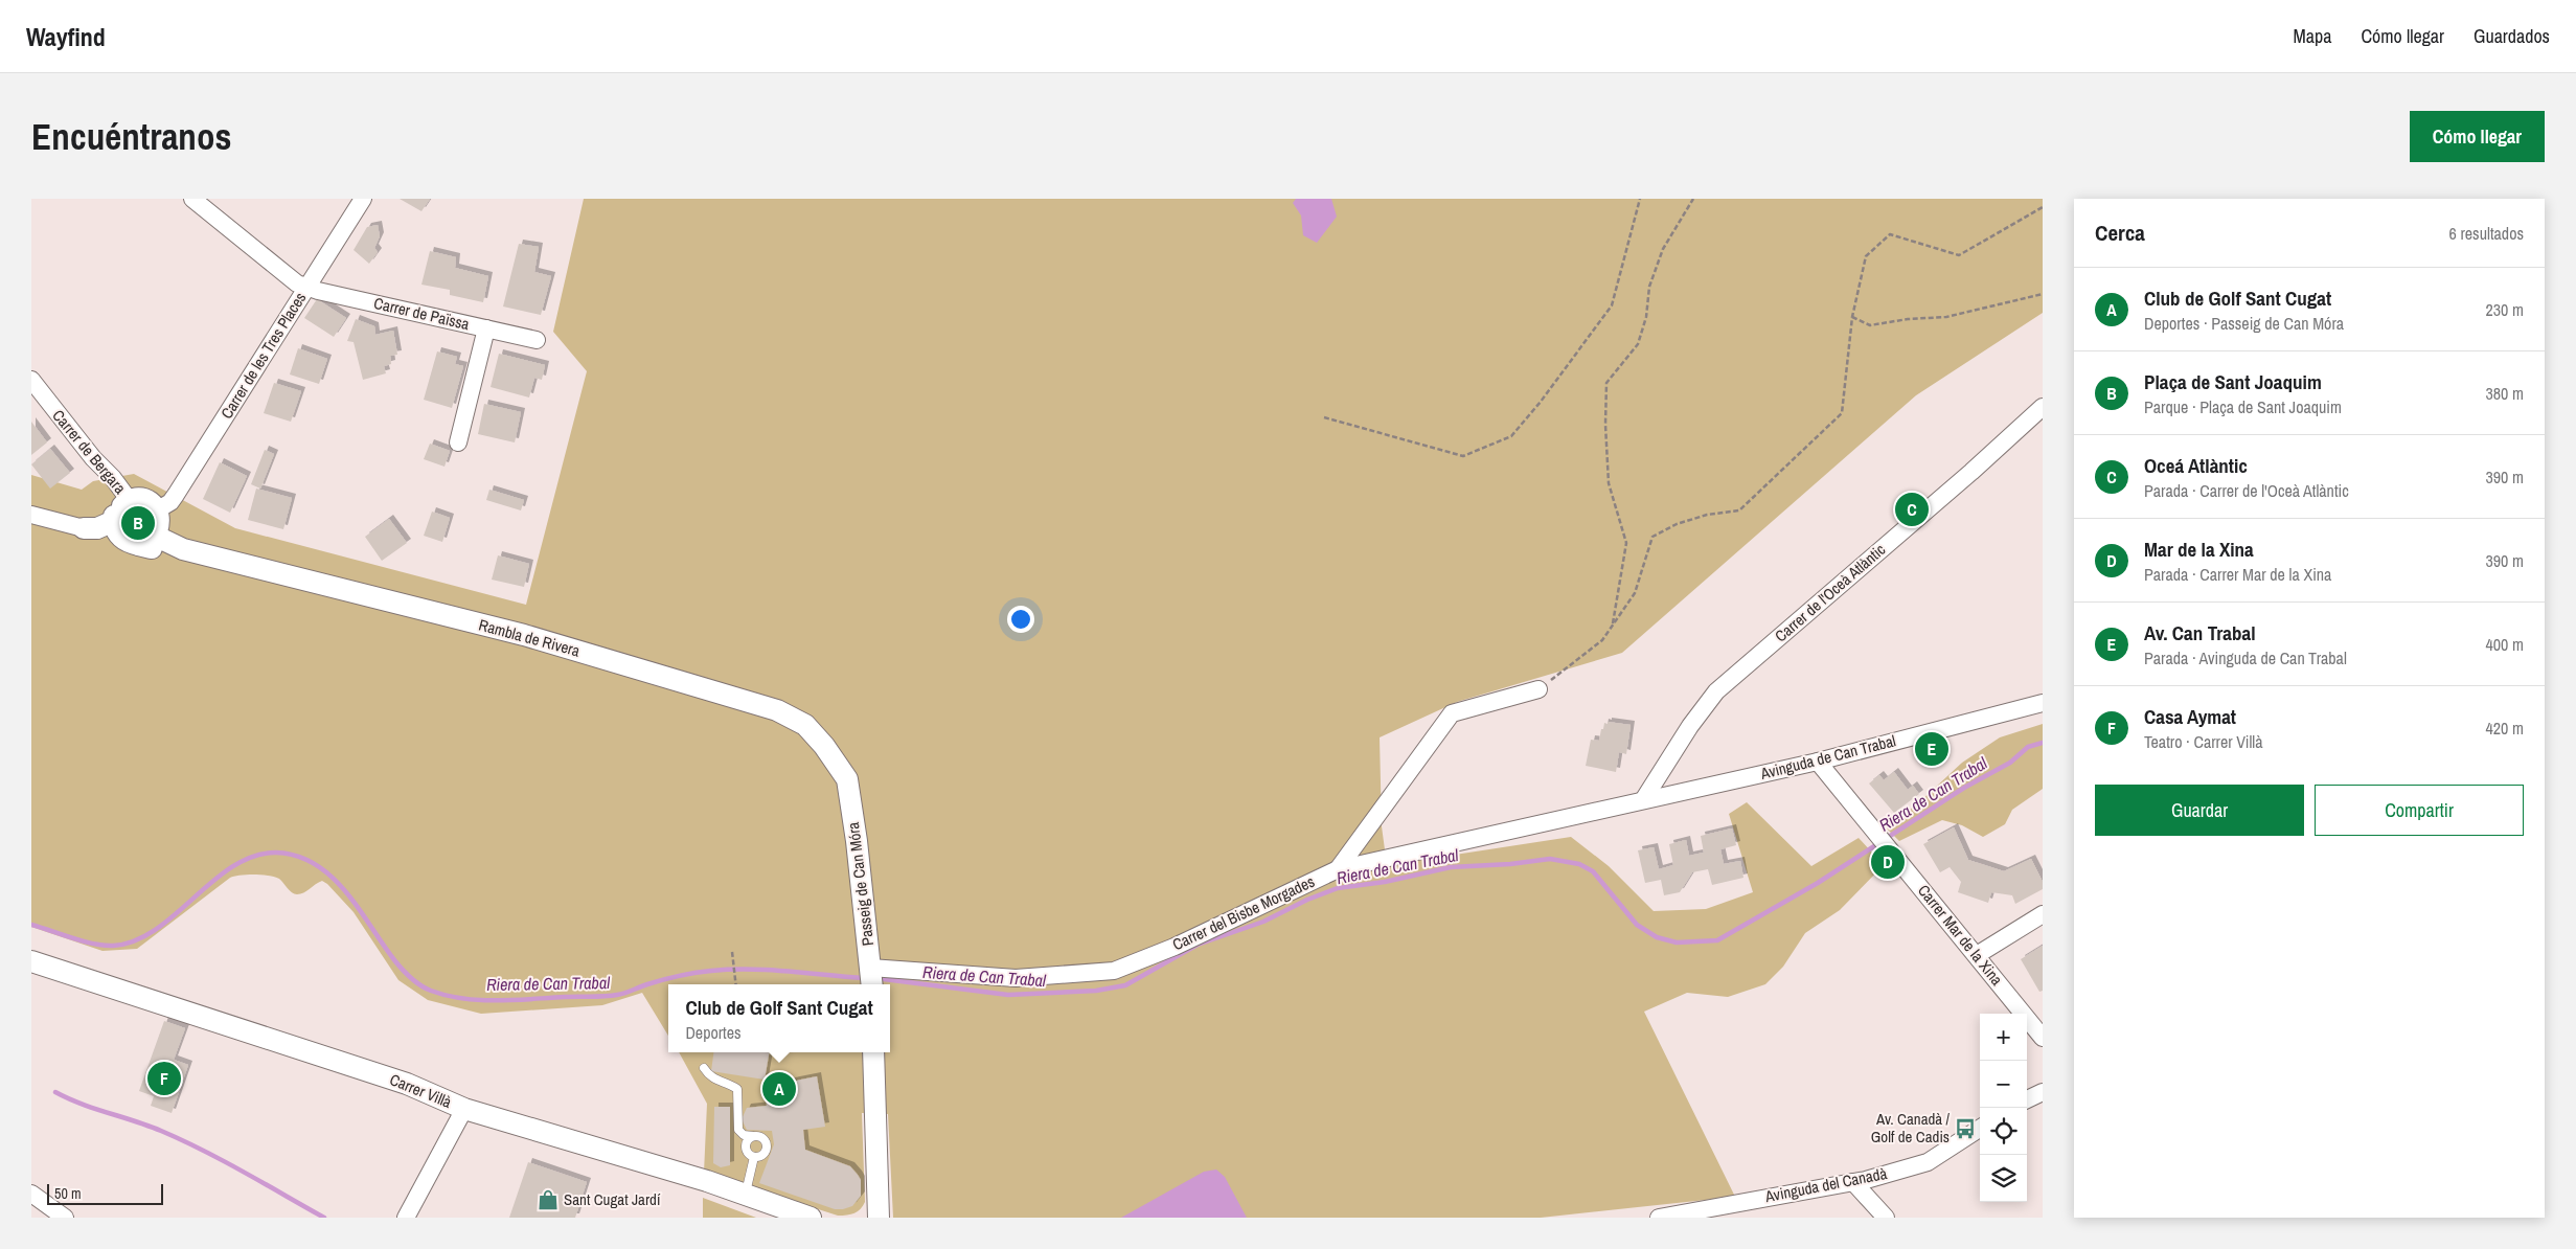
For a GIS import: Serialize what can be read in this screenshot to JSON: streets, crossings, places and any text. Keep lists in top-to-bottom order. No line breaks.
{"streets":{"street":["Carrer de Païssa","Carrer de les Tres Places","Carrer de Bergara","Carrer de l'Oceà Atlàntic","Rambla de Rivera","Avinguda de Can Trabal","Passeig de Can Móra","Carrer del Bisbe Morgades","Carrer Mar de la Xina","Carrer Villà","Avinguda del Canadà"]},"crossings":[["Carrer de Païssa","Carrer de les Tres Places"],["Carrer de les Tres Places","Carrer de Bergara"],["Carrer de les Tres Places","Rambla de Rivera"],["Carrer de Bergara","Rambla de Rivera"],["Carrer de l'Oceà Atlàntic","Avinguda de Can Trabal"],["Carrer de l'Oceà Atlàntic","Carrer del Bisbe Morgades"],["Rambla de Rivera","Passeig de Can Móra"],["Avinguda de Can Trabal","Carrer del Bisbe Morgades"],["Avinguda de Can Trabal","Carrer Mar de la Xina"],["Passeig de Can Móra","Carrer del Bisbe Morgades"]],"water":["Riera de Can Trabal"],"places":{"bus stop":["Av. Canadà / Golf de Cadis"],"shop":["Sant Cugat Jardí"]},"scale_bar":"50 m","page":{"header":"Wayfind","nav":["Mapa","Cómo llegar","Guardados"],"buttons":["Cómo llegar",["Guardar","Compartir"]],"title":"Encuéntranos","heading":["Cerca","6 resultados"],"list":[{"mark":"A","name":"Club de Golf Sant Cugat","note":"Deportes · Passeig de Can Móra","value":"230 m"},{"mark":"B","name":"Plaça de Sant Joaquim","note":"Parque · Plaça de Sant Joaquim","value":"380 m"},{"mark":"C","name":"Oceá Atlàntic","note":"Parada · Carrer de l'Oceà Atlàntic","value":"390 m"},{"mark":"D","name":"Mar de la Xina","note":"Parada · Carrer Mar de la Xina","value":"390 m"},{"mark":"E","name":"Av. Can Trabal","note":"Parada · Avinguda de Can Trabal","value":"400 m"},{"mark":"F","name":"Casa Aymat","note":"Teatro · Carrer Villà","value":"420 m"}],"pins":["C","B","E","D","F","A"],"popup":["Club de Golf Sant Cugat","Deportes"],"map_buttons":["+","−"],"scale":"50 m"}}
